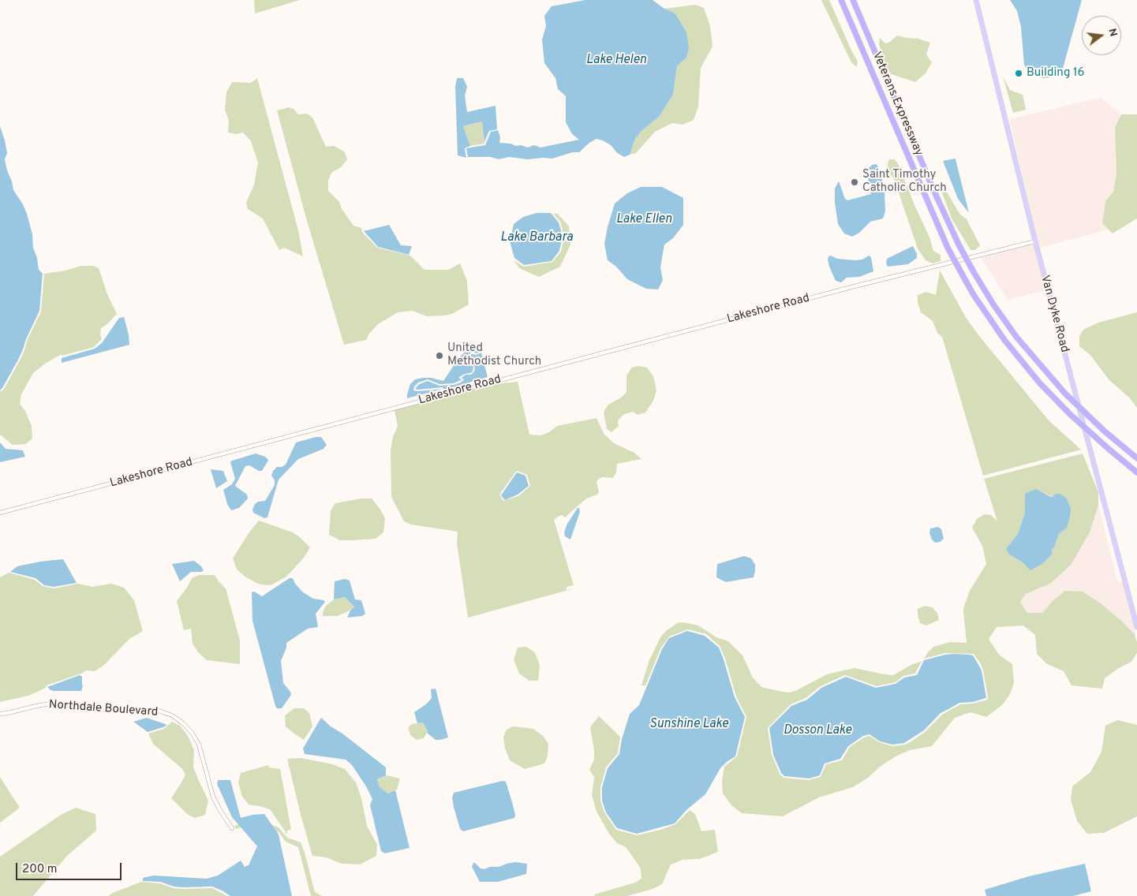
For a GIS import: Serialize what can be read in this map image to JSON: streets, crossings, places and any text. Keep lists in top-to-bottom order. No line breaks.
{"streets":{"highway":["Veterans Expressway"],"main road":["Van Dyke Road"],"street":["Lakeshore Road","Northdale Boulevard"]},"crossings":[["Lakeshore Road","Van Dyke Road"]],"water":["Lake Helen","Lake Ellen","Lake Barbara","Sunshine Lake","Dosson Lake"],"places":["Building 16","Saint Timothy Catholic Church","United Methodist Church"],"scale_bar":"200 m","north":"right"}
